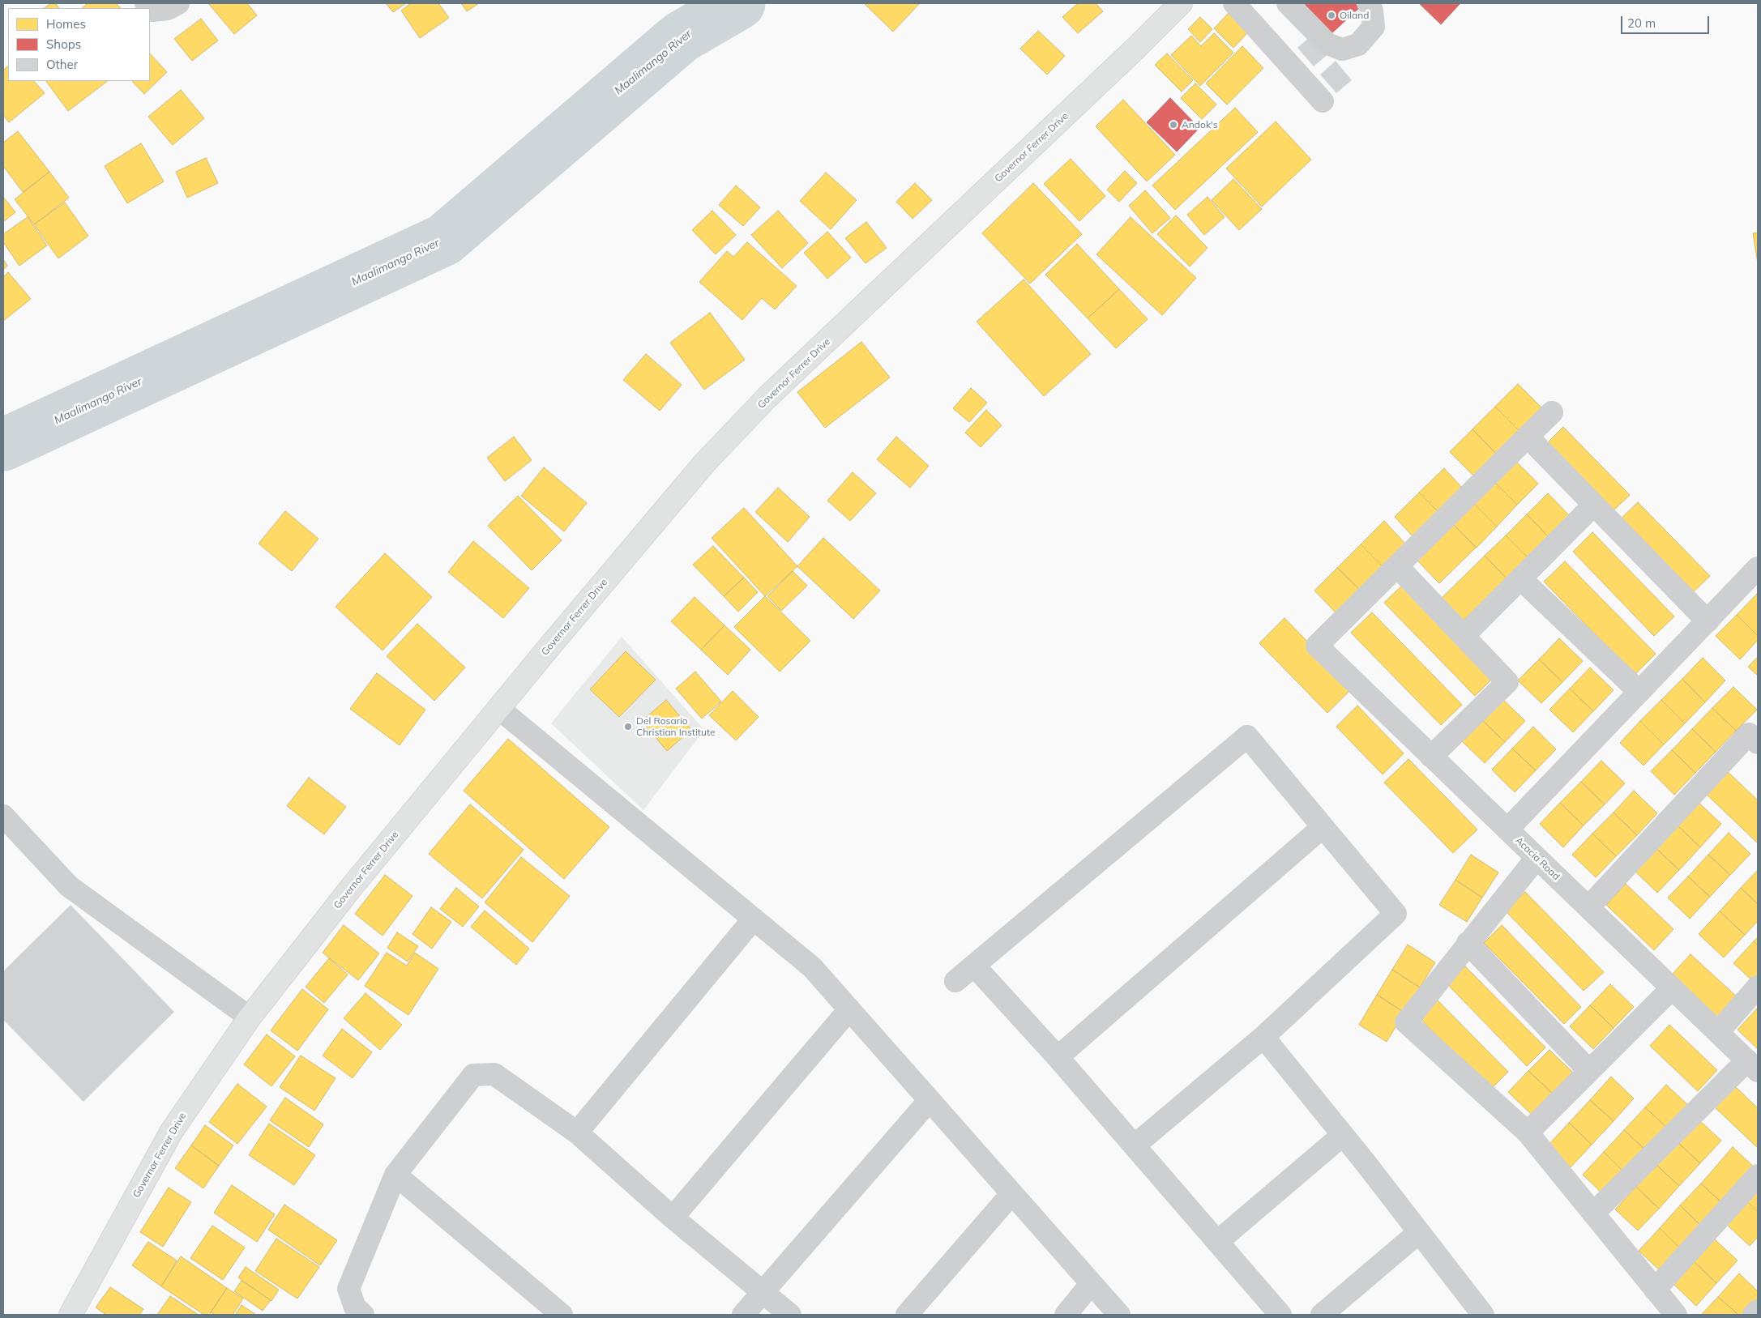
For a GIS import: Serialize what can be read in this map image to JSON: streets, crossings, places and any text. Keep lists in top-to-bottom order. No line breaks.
{"streets":{"main road":["Governor Ferrer Drive"],"street":["Acacia Road"]},"water":["Maalimango River"],"places":["Oiland","Andok's","Del Rosario Christian Institute"],"legend":["Homes","Shops","Other"],"scale_bar":"20 m"}
